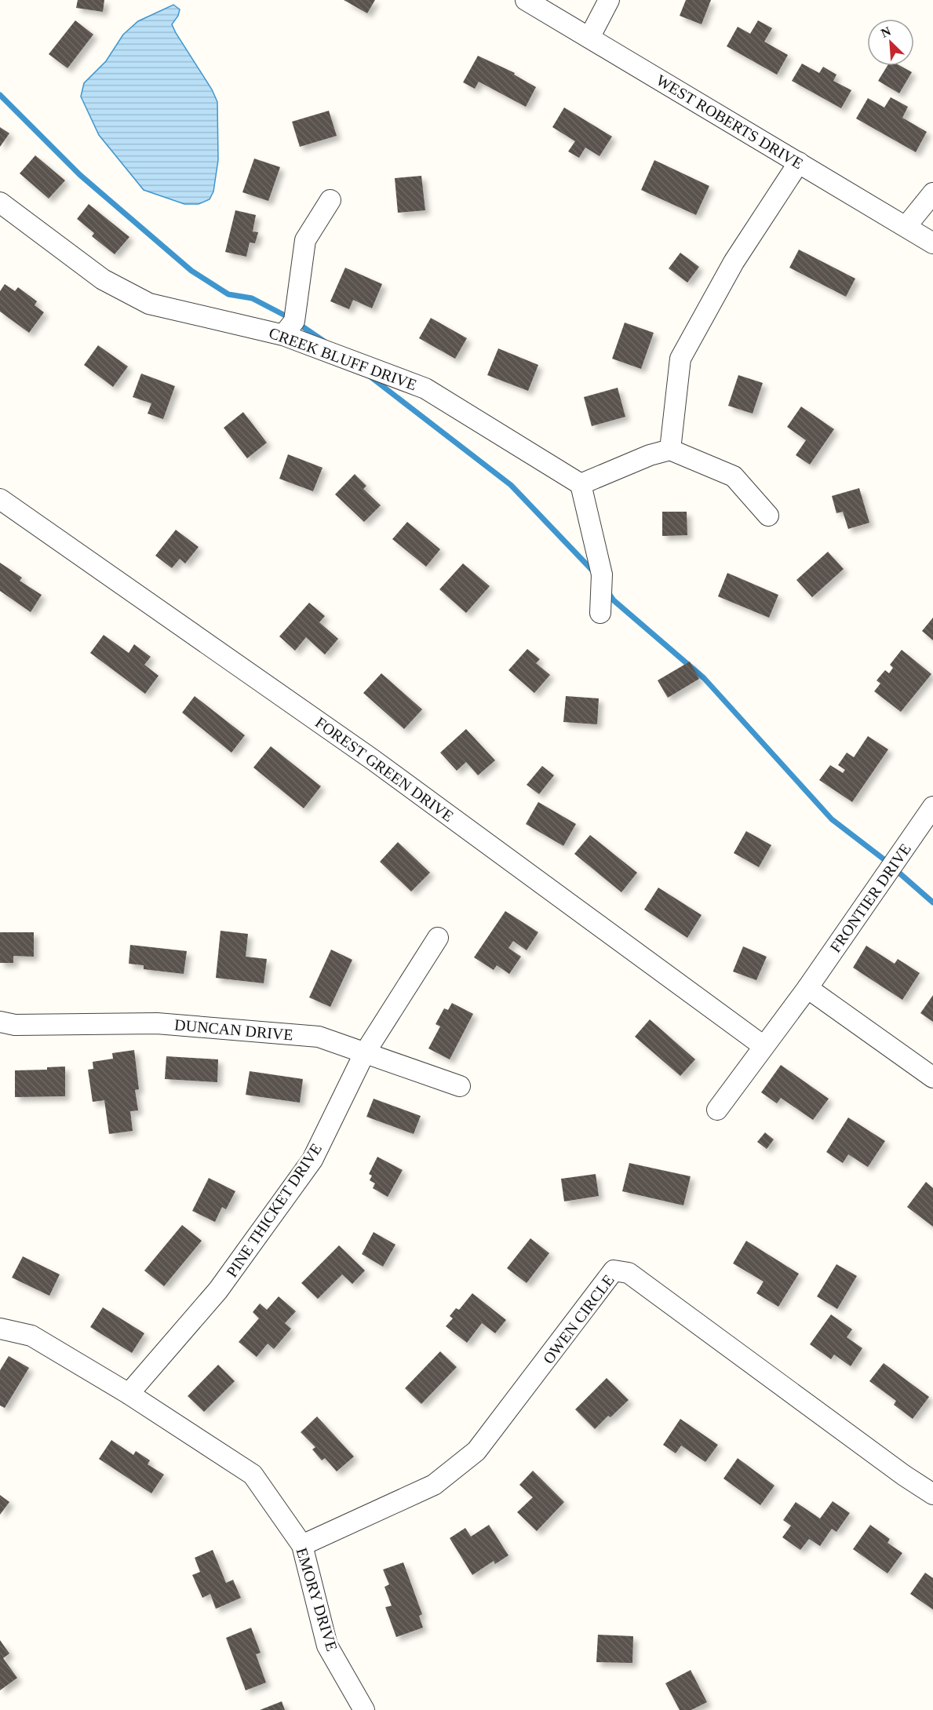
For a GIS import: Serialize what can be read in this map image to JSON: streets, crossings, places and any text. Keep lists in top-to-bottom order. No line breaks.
{"streets":{"street":["WEST ROBERTS DRIVE","CREEK BLUFF DRIVE","FOREST GREEN DRIVE","FRONTIER DRIVE","DUNCAN DRIVE","PINE THICKET DRIVE","OWEN CIRCLE","EMORY DRIVE"]},"crossings":[["FOREST GREEN DRIVE","FRONTIER DRIVE"],["DUNCAN DRIVE","PINE THICKET DRIVE"],["PINE THICKET DRIVE","EMORY DRIVE"],["OWEN CIRCLE","EMORY DRIVE"]],"north":"top left"}
